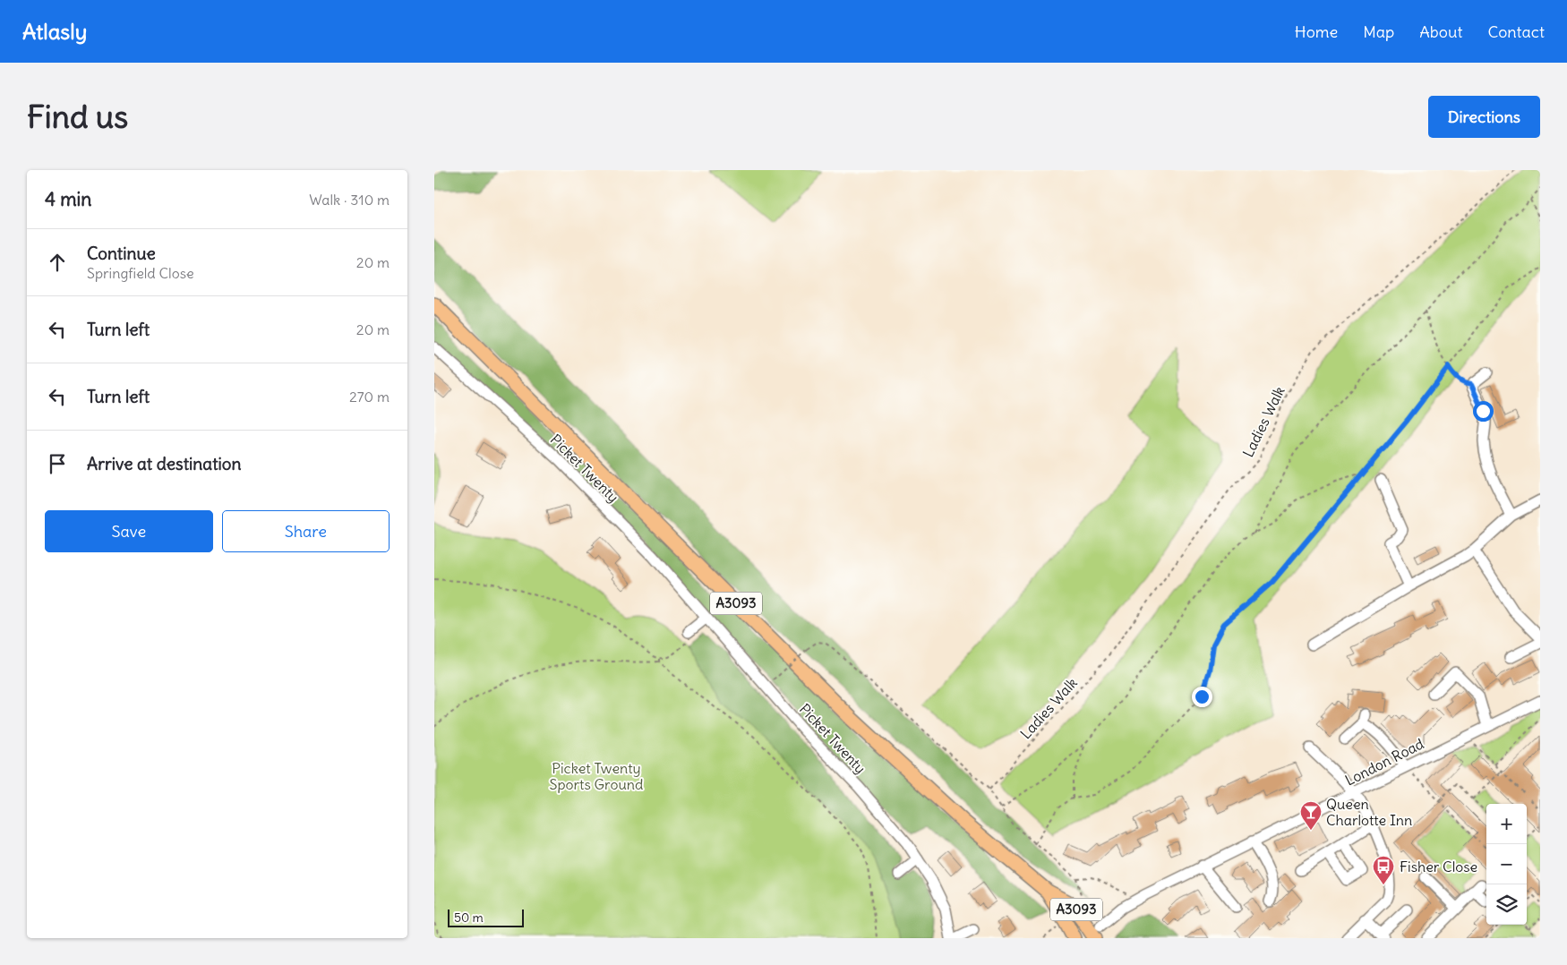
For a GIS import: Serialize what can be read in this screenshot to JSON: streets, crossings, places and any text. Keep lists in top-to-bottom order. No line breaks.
{"streets":{"main road":["A3093"],"street":["Picket Twenty","London Road"],"path":["Ladies Walk"]},"parks":["Picket Twenty Sports Ground"],"places":{"bar":["Queen Charlotte Inn"],"bus stop":["Fisher Close"]},"scale_bar":"50 m","page":{"header":"Atlasly","nav":["Home","Map","About","Contact"],"buttons":["Directions",["Save","Share"]],"title":"Find us","heading":["4 min","Walk · 310 m"],"list":[["Continue","Springfield Close","20 m"],["Turn left","20 m"],["Turn left","270 m"],"Arrive at destination"],"map_buttons":["+","−"],"scale":"50 m"}}
